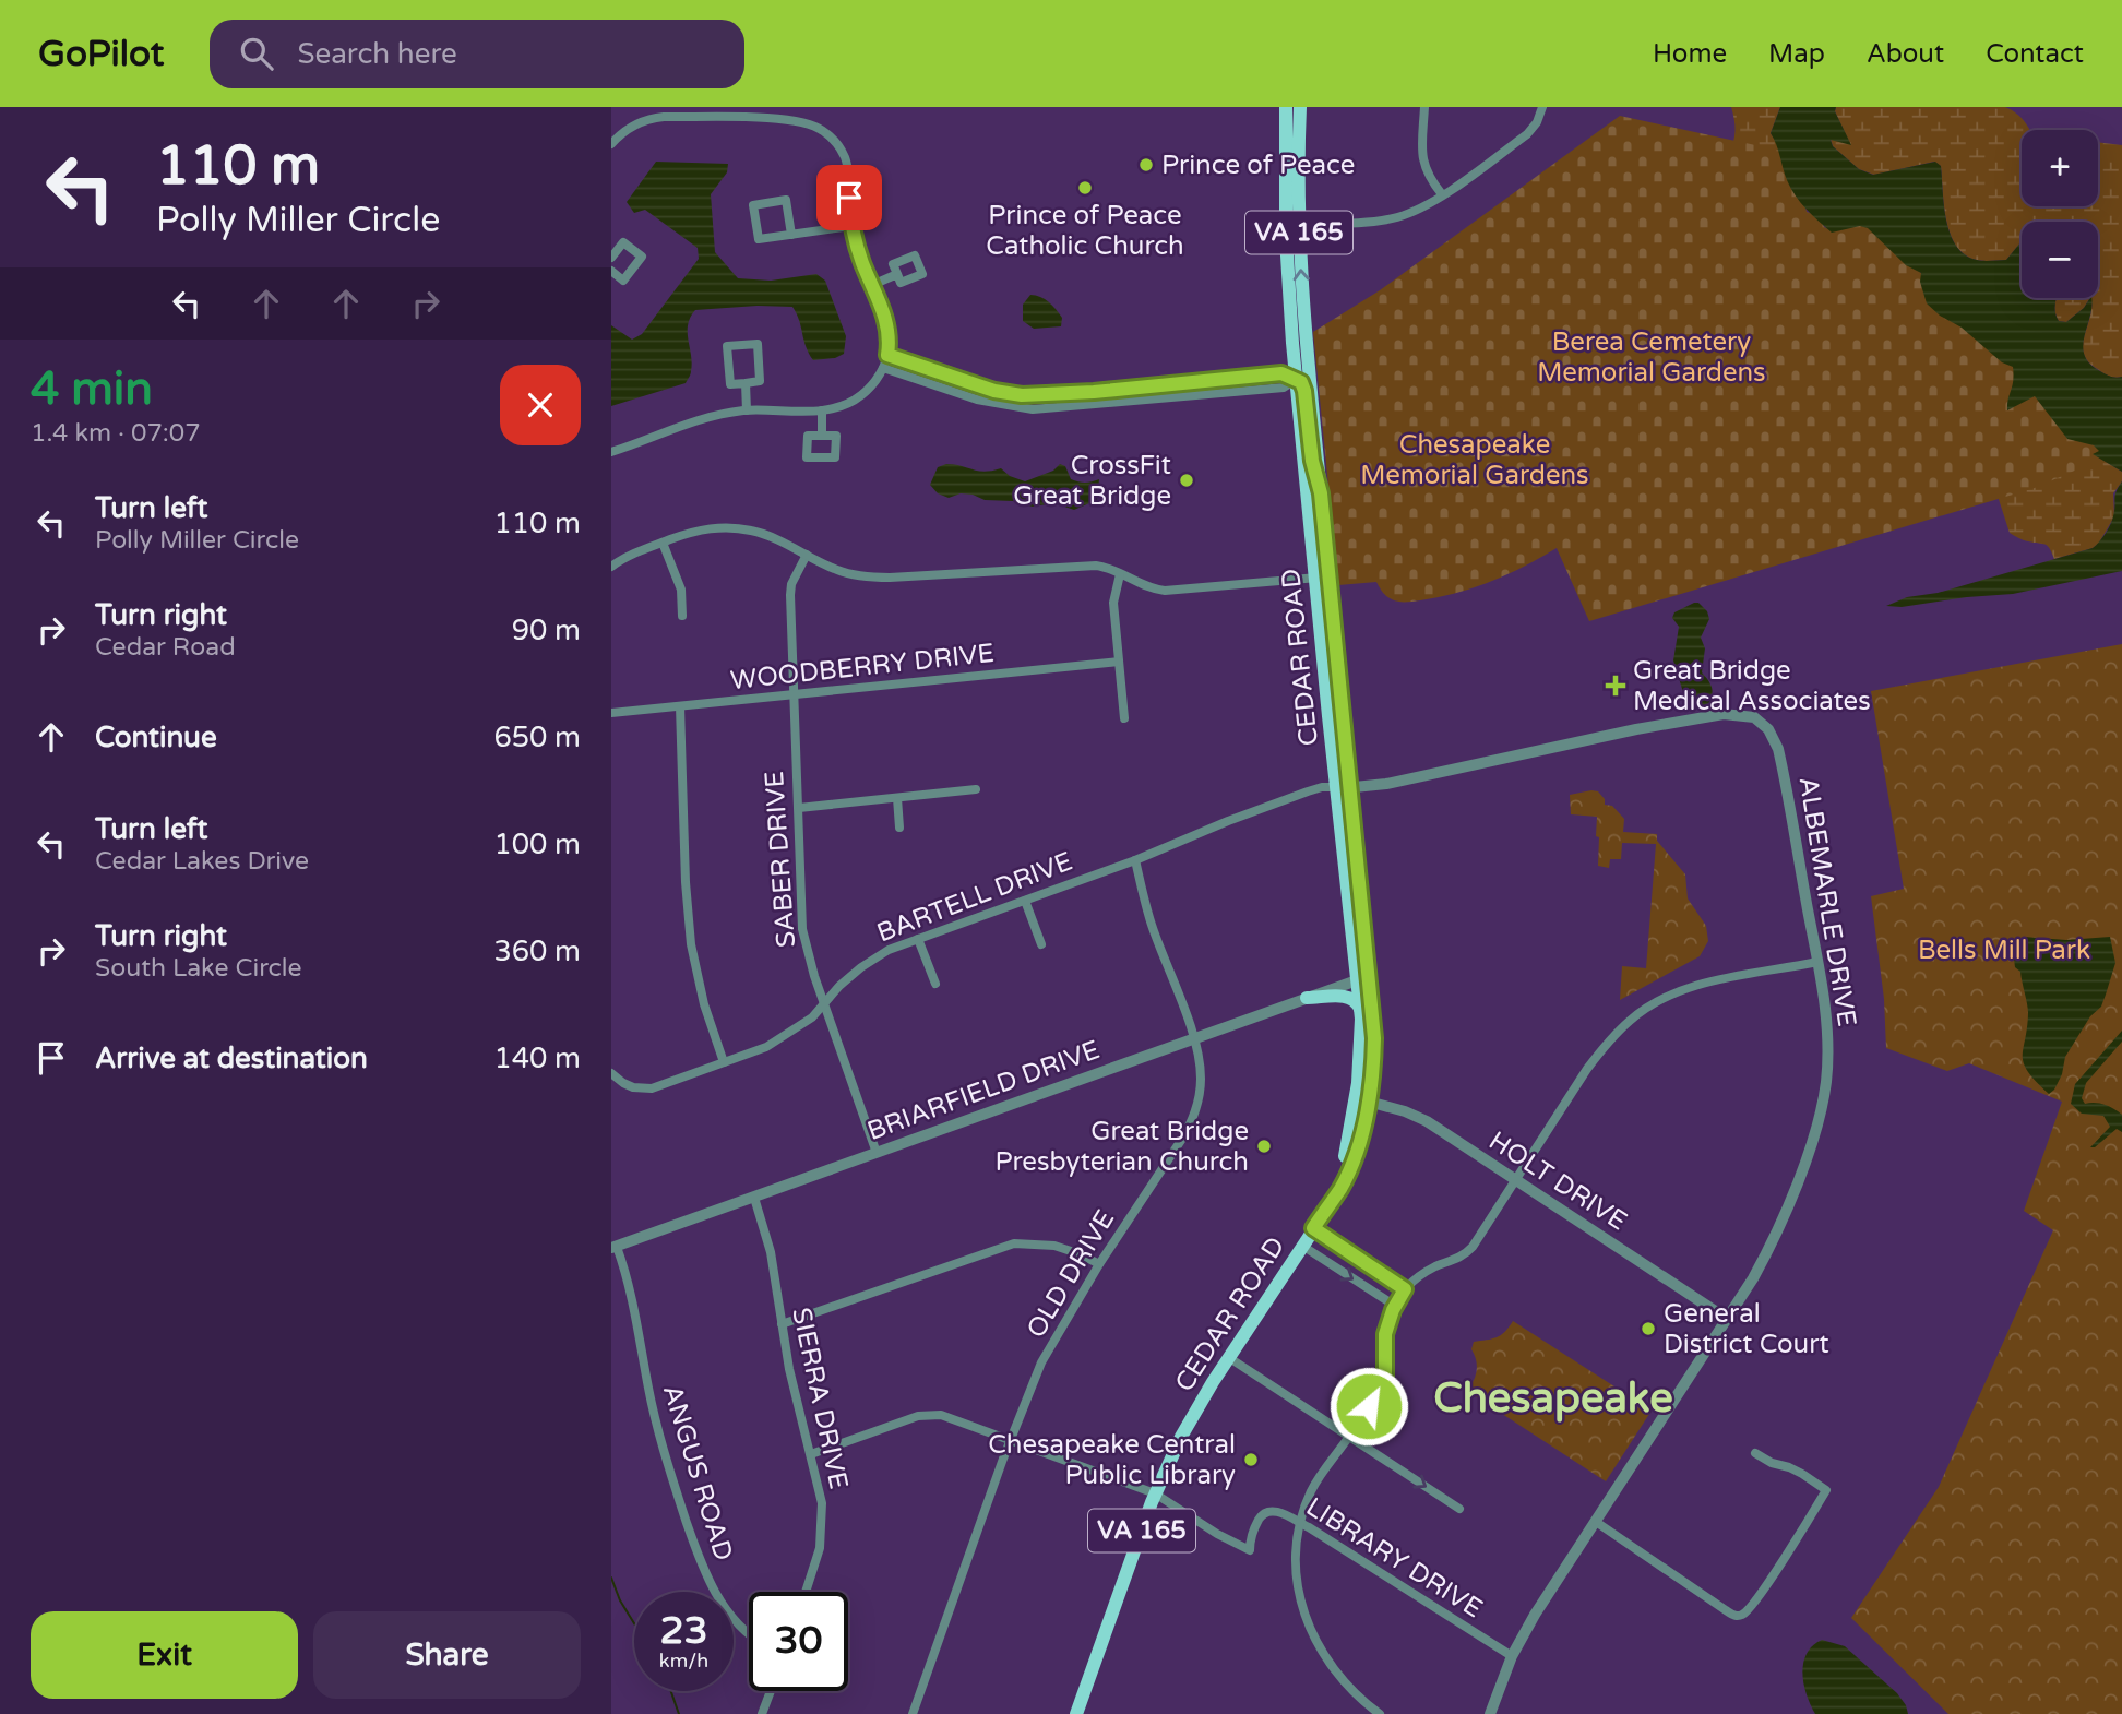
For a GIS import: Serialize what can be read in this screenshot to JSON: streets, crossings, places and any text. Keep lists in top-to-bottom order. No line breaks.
{"streets":{"main road":["VA 165","CEDAR ROAD"],"street":["WOODBERRY DRIVE","SABER DRIVE","BARTELL DRIVE","ALBEMARLE DRIVE","BRIARFIELD DRIVE","HOLT DRIVE","OLD DRIVE","SIERRA DRIVE","ANGUS ROAD","LIBRARY DRIVE"]},"crossings":[["CEDAR ROAD","BARTELL DRIVE"],["CEDAR ROAD","ALBEMARLE DRIVE"],["CEDAR ROAD","BRIARFIELD DRIVE"],["CEDAR ROAD","HOLT DRIVE"],["CEDAR ROAD","LIBRARY DRIVE"],["WOODBERRY DRIVE","SABER DRIVE"],["SABER DRIVE","BARTELL DRIVE"],["SABER DRIVE","BRIARFIELD DRIVE"],["BARTELL DRIVE","ALBEMARLE DRIVE"],["BARTELL DRIVE","OLD DRIVE"],["ALBEMARLE DRIVE","HOLT DRIVE"],["ALBEMARLE DRIVE","LIBRARY DRIVE"],["BRIARFIELD DRIVE","OLD DRIVE"],["BRIARFIELD DRIVE","SIERRA DRIVE"],["BRIARFIELD DRIVE","ANGUS ROAD"]],"districts":["Chesapeake"],"parks":["Berea Cemetery Memorial Gardens","Chesapeake Memorial Gardens","Bells Mill Park"],"places":{"other":["Prince of Peace","Prince of Peace Catholic Church","CrossFit Great Bridge","Great Bridge Presbyterian Church","General District Court","Chesapeake Central Public Library"],"health":["Great Bridge Medical Associates"]},"page":{"header":"GoPilot","search":"Search here","nav":["Home","Map","About","Contact"],"turn":["110 m","Polly Miller Circle"],"map_buttons":["+","−"],"heading":["4 min","1.4 km · 07:07"],"list":[{"name":"Turn left","note":"Polly Miller Circle","value":"110 m"},{"name":"Turn right","note":"Cedar Road","value":"90 m"},{"name":"Continue","value":"650 m"},{"name":"Turn left","note":"Cedar Lakes Drive","value":"100 m"},{"name":"Turn right","note":"South Lake Circle","value":"360 m"},{"name":"Arrive at destination","value":"140 m"}],"speed":"23 km/h","limit":"30","buttons":["Exit","Share"]}}
